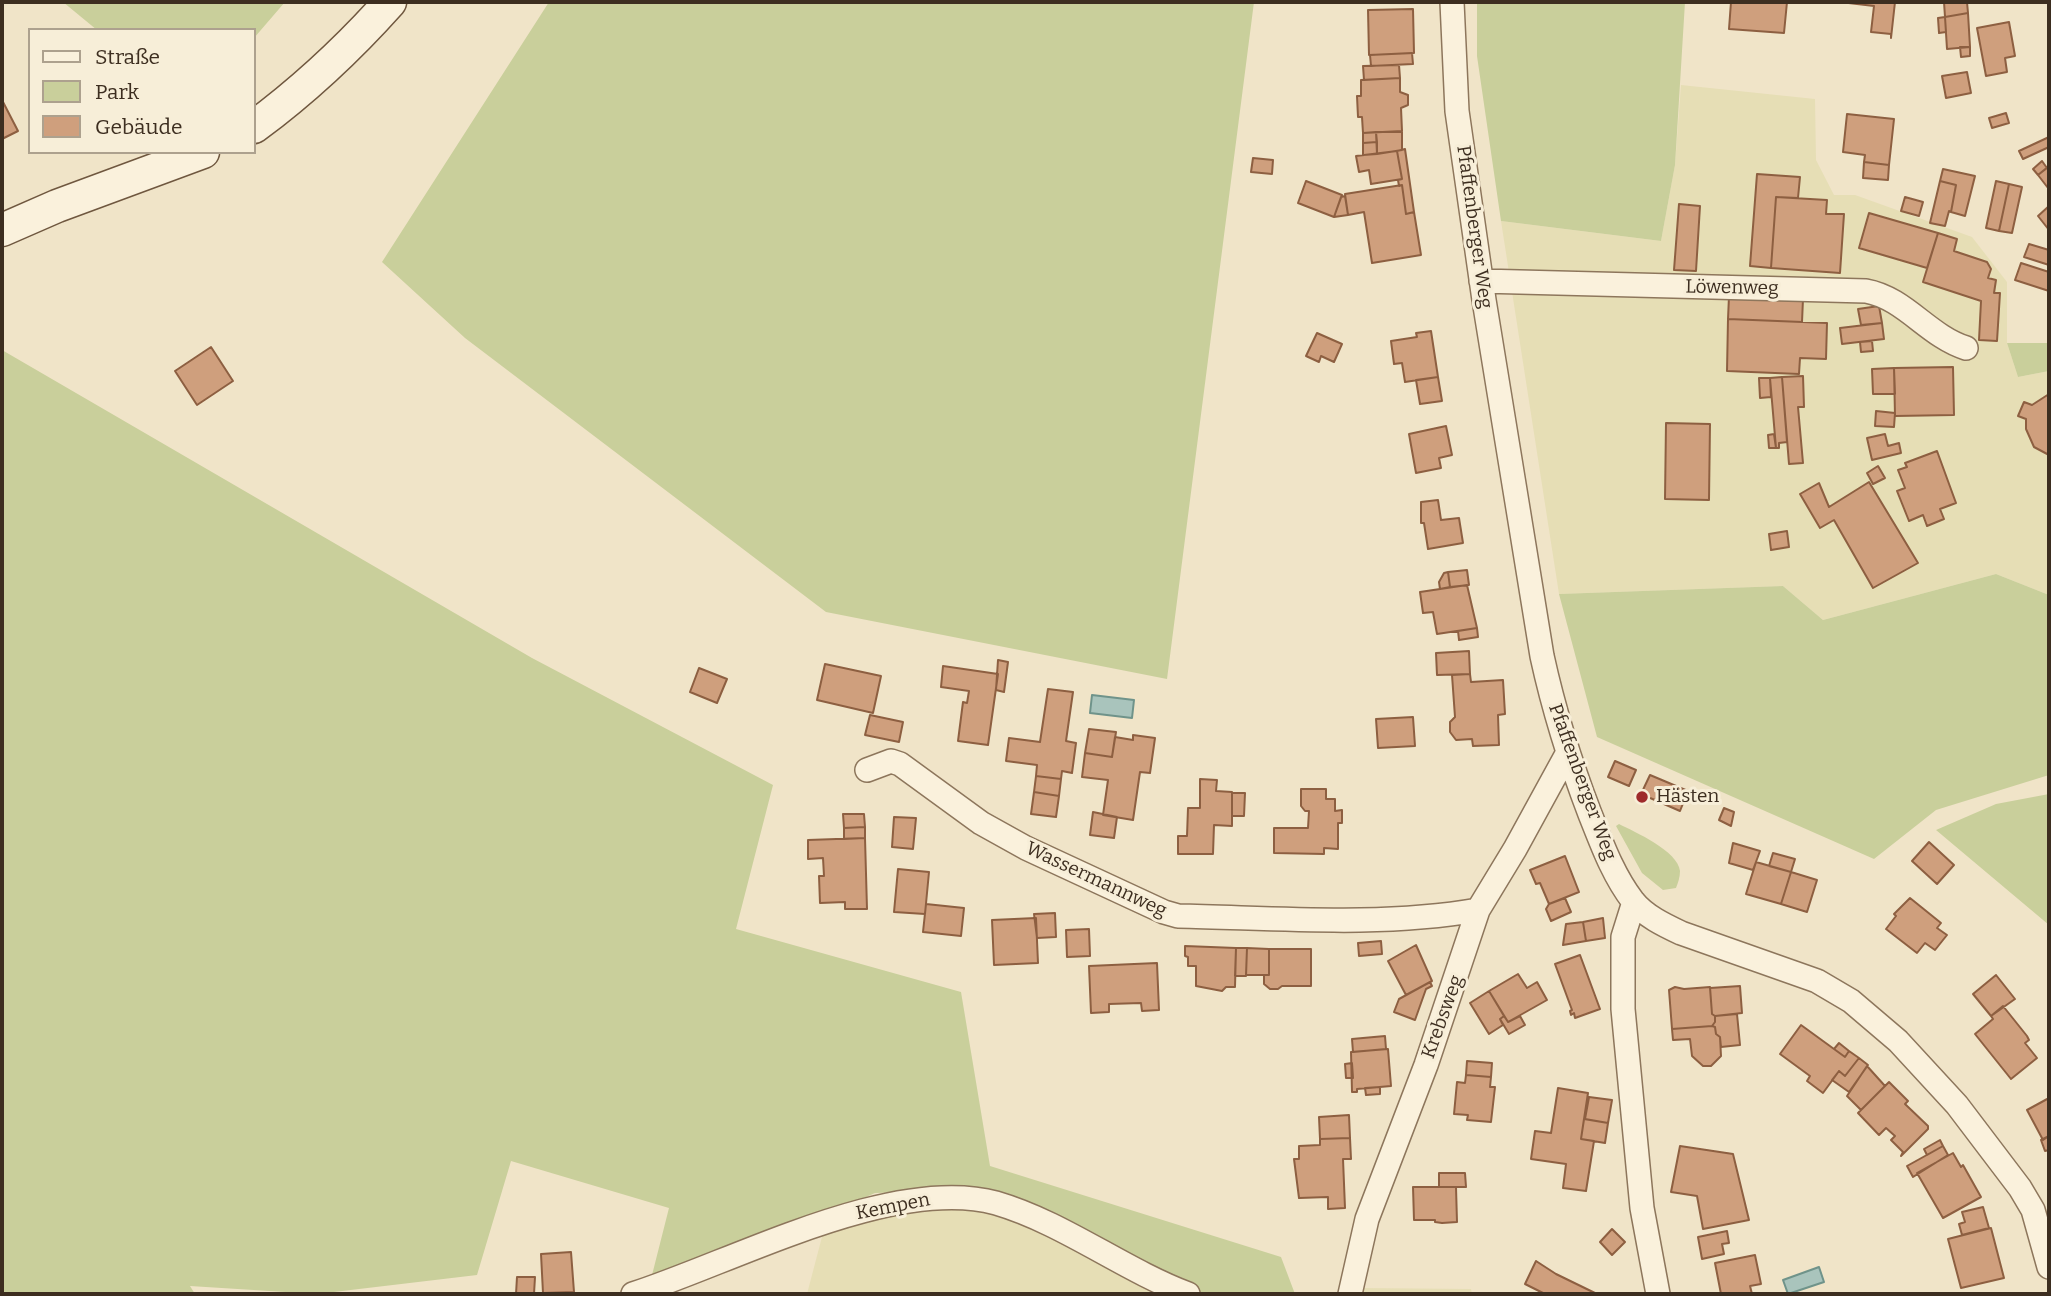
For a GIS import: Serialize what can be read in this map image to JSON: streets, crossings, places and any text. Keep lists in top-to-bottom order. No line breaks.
{"streets":{"street":["Pfaffenberger Weg","Löwenweg","Wassermannweg","Krebsweg","Kempen"]},"crossings":[["Pfaffenberger Weg","Löwenweg"],["Pfaffenberger Weg","Krebsweg"],["Wassermannweg","Krebsweg"]],"places":["Hästen"],"legend":["Straße","Park","Gebäude"]}
